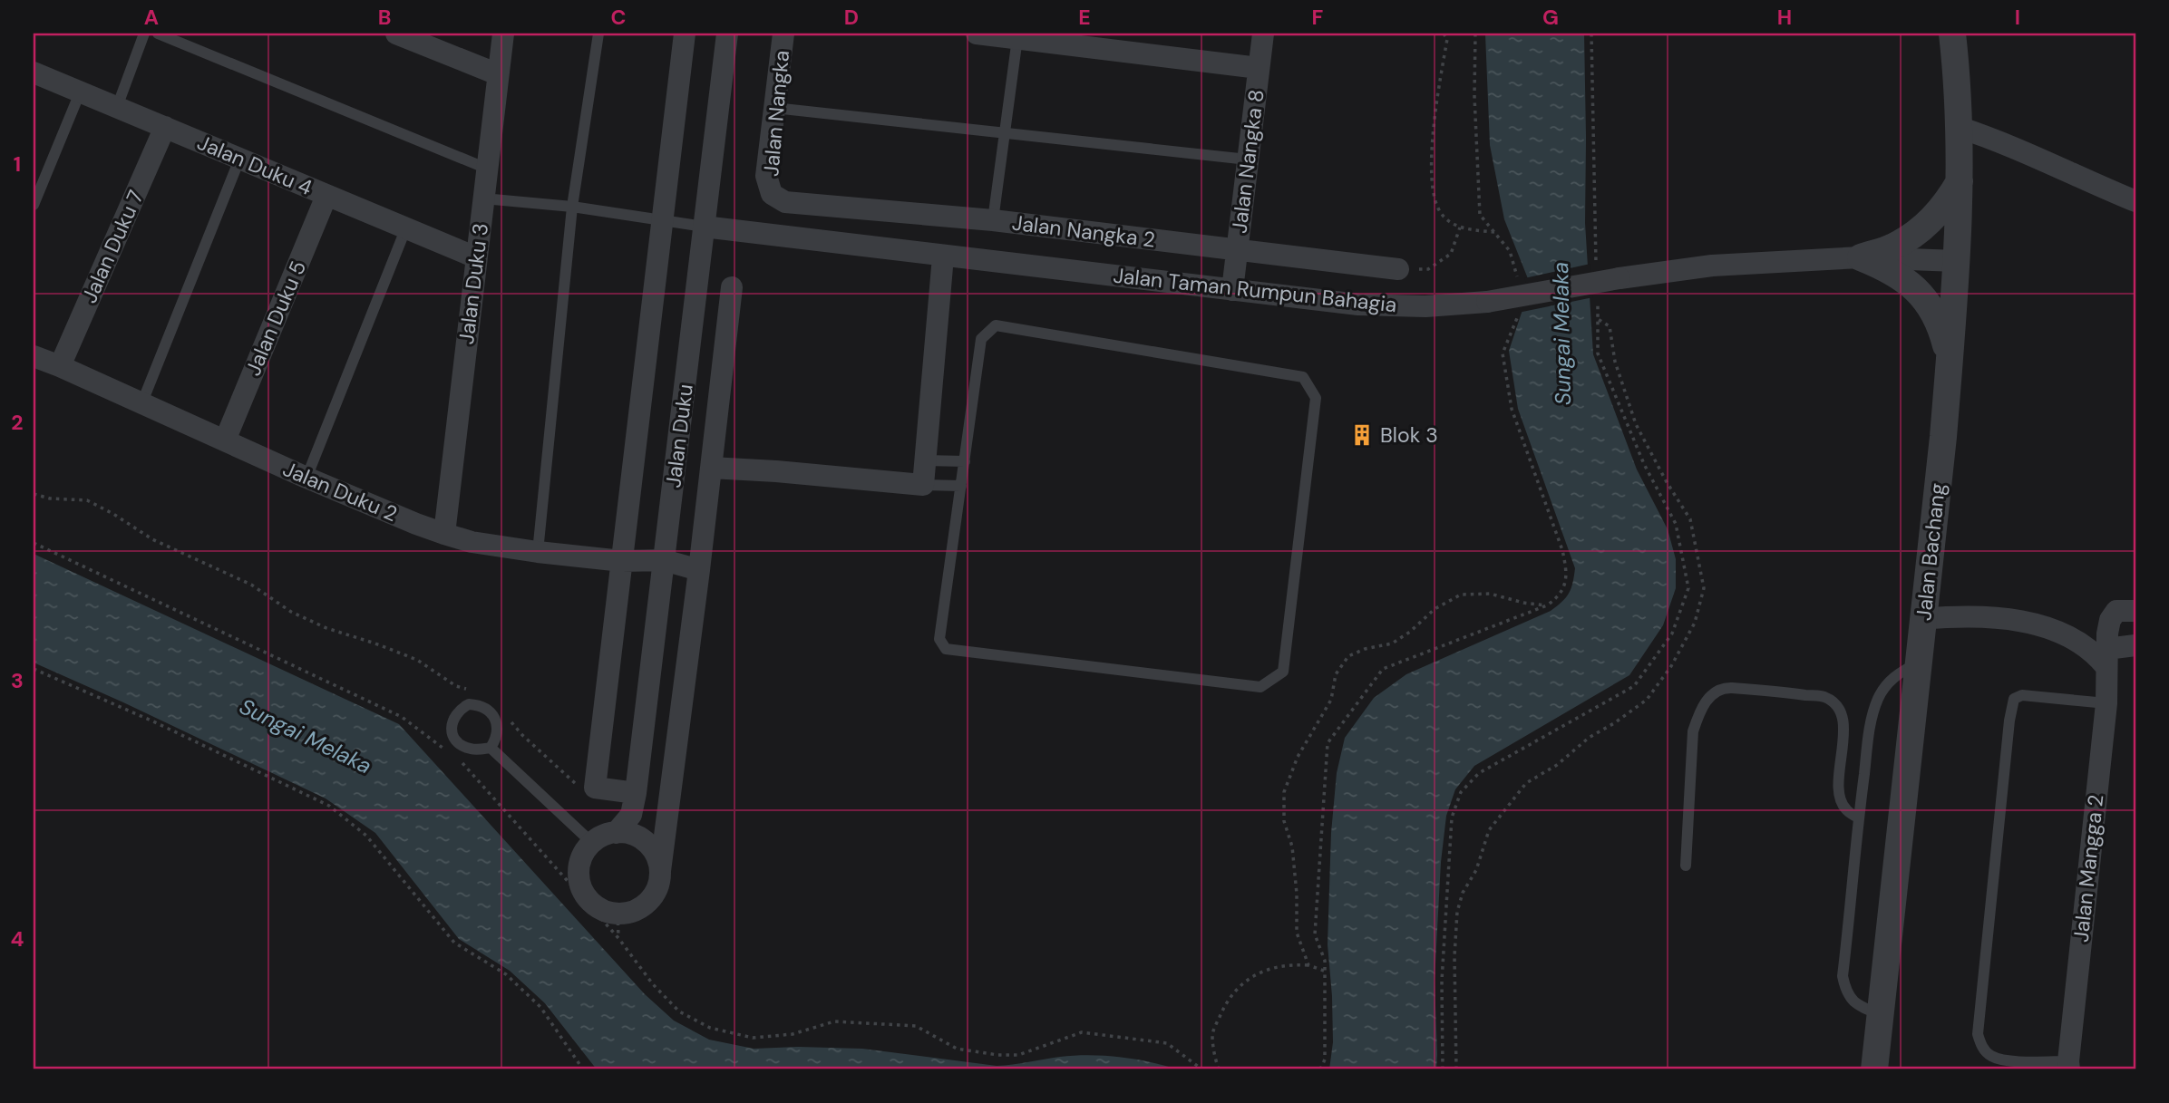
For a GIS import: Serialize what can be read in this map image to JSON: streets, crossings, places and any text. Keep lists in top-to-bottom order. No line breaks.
{"streets":{"street":["Jalan Nangka","Jalan Nangka 8","Jalan Duku 4","Jalan Nangka 2","Jalan Duku 7","Jalan Duku 3","Jalan Taman Rumpun Bahagia","Jalan Duku 5","Jalan Duku","Jalan Duku 2","Jalan Bachang","Jalan Mangga 2"]},"crossings":[["Jalan Nangka","Jalan Nangka 2"],["Jalan Nangka 8","Jalan Nangka 2"],["Jalan Nangka 8","Jalan Taman Rumpun Bahagia"],["Jalan Duku 4","Jalan Duku 7"],["Jalan Duku 4","Jalan Duku 3"],["Jalan Duku 4","Jalan Duku 5"],["Jalan Duku 7","Jalan Duku 2"],["Jalan Duku 3","Jalan Duku 2"],["Jalan Taman Rumpun Bahagia","Jalan Duku"],["Jalan Taman Rumpun Bahagia","Jalan Bachang"],["Jalan Duku 5","Jalan Duku 2"],["Jalan Duku","Jalan Duku 2"]],"water":["Sungai Melaka"],"places":{"building":["Blok 3"]},"grid":{"columns":["A","B","C","D","E","F","G","H","I"],"rows":["1","2","3","4"]}}
